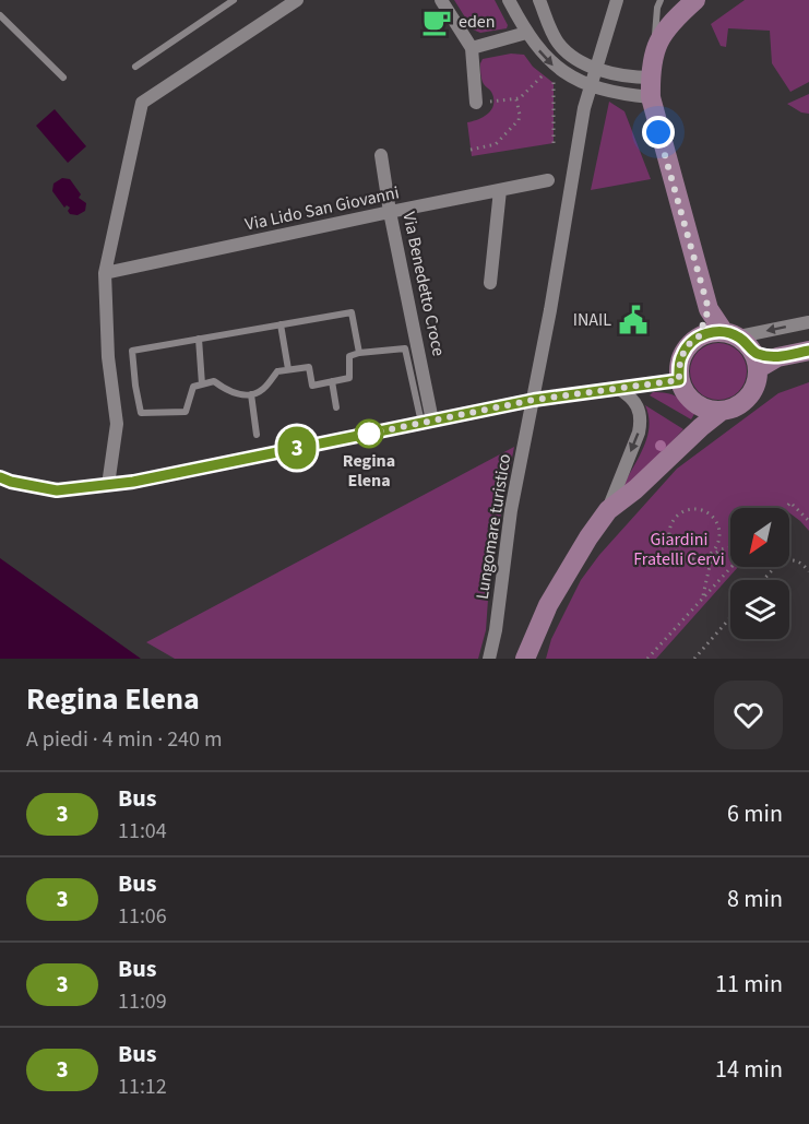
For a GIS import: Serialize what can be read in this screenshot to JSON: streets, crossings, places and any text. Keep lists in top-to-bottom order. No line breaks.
{"streets":{"street":["Via Lido San Giovanni","Via Benedetto Croce","Lungomare turistico"]},"crossings":[["Via Lido San Giovanni","Via Benedetto Croce"]],"parks":["Giardini Fratelli Cervi"],"places":{"cafe":["eden"],"public building":["INAIL"],"other":["Regina Elena"]},"lines":["bus line 3"],"north":"bottom left","page":{"on_map":"3","heading":["Regina Elena","A piedi · 4 min · 240 m"],"list":[{"mark":"3","name":"Bus","note":"11:04","value":"6 min"},{"mark":"3","name":"Bus","note":"11:06","value":"8 min"},{"mark":"3","name":"Bus","note":"11:09","value":"11 min"},{"mark":"3","name":"Bus","note":"11:12","value":"14 min"}]}}
